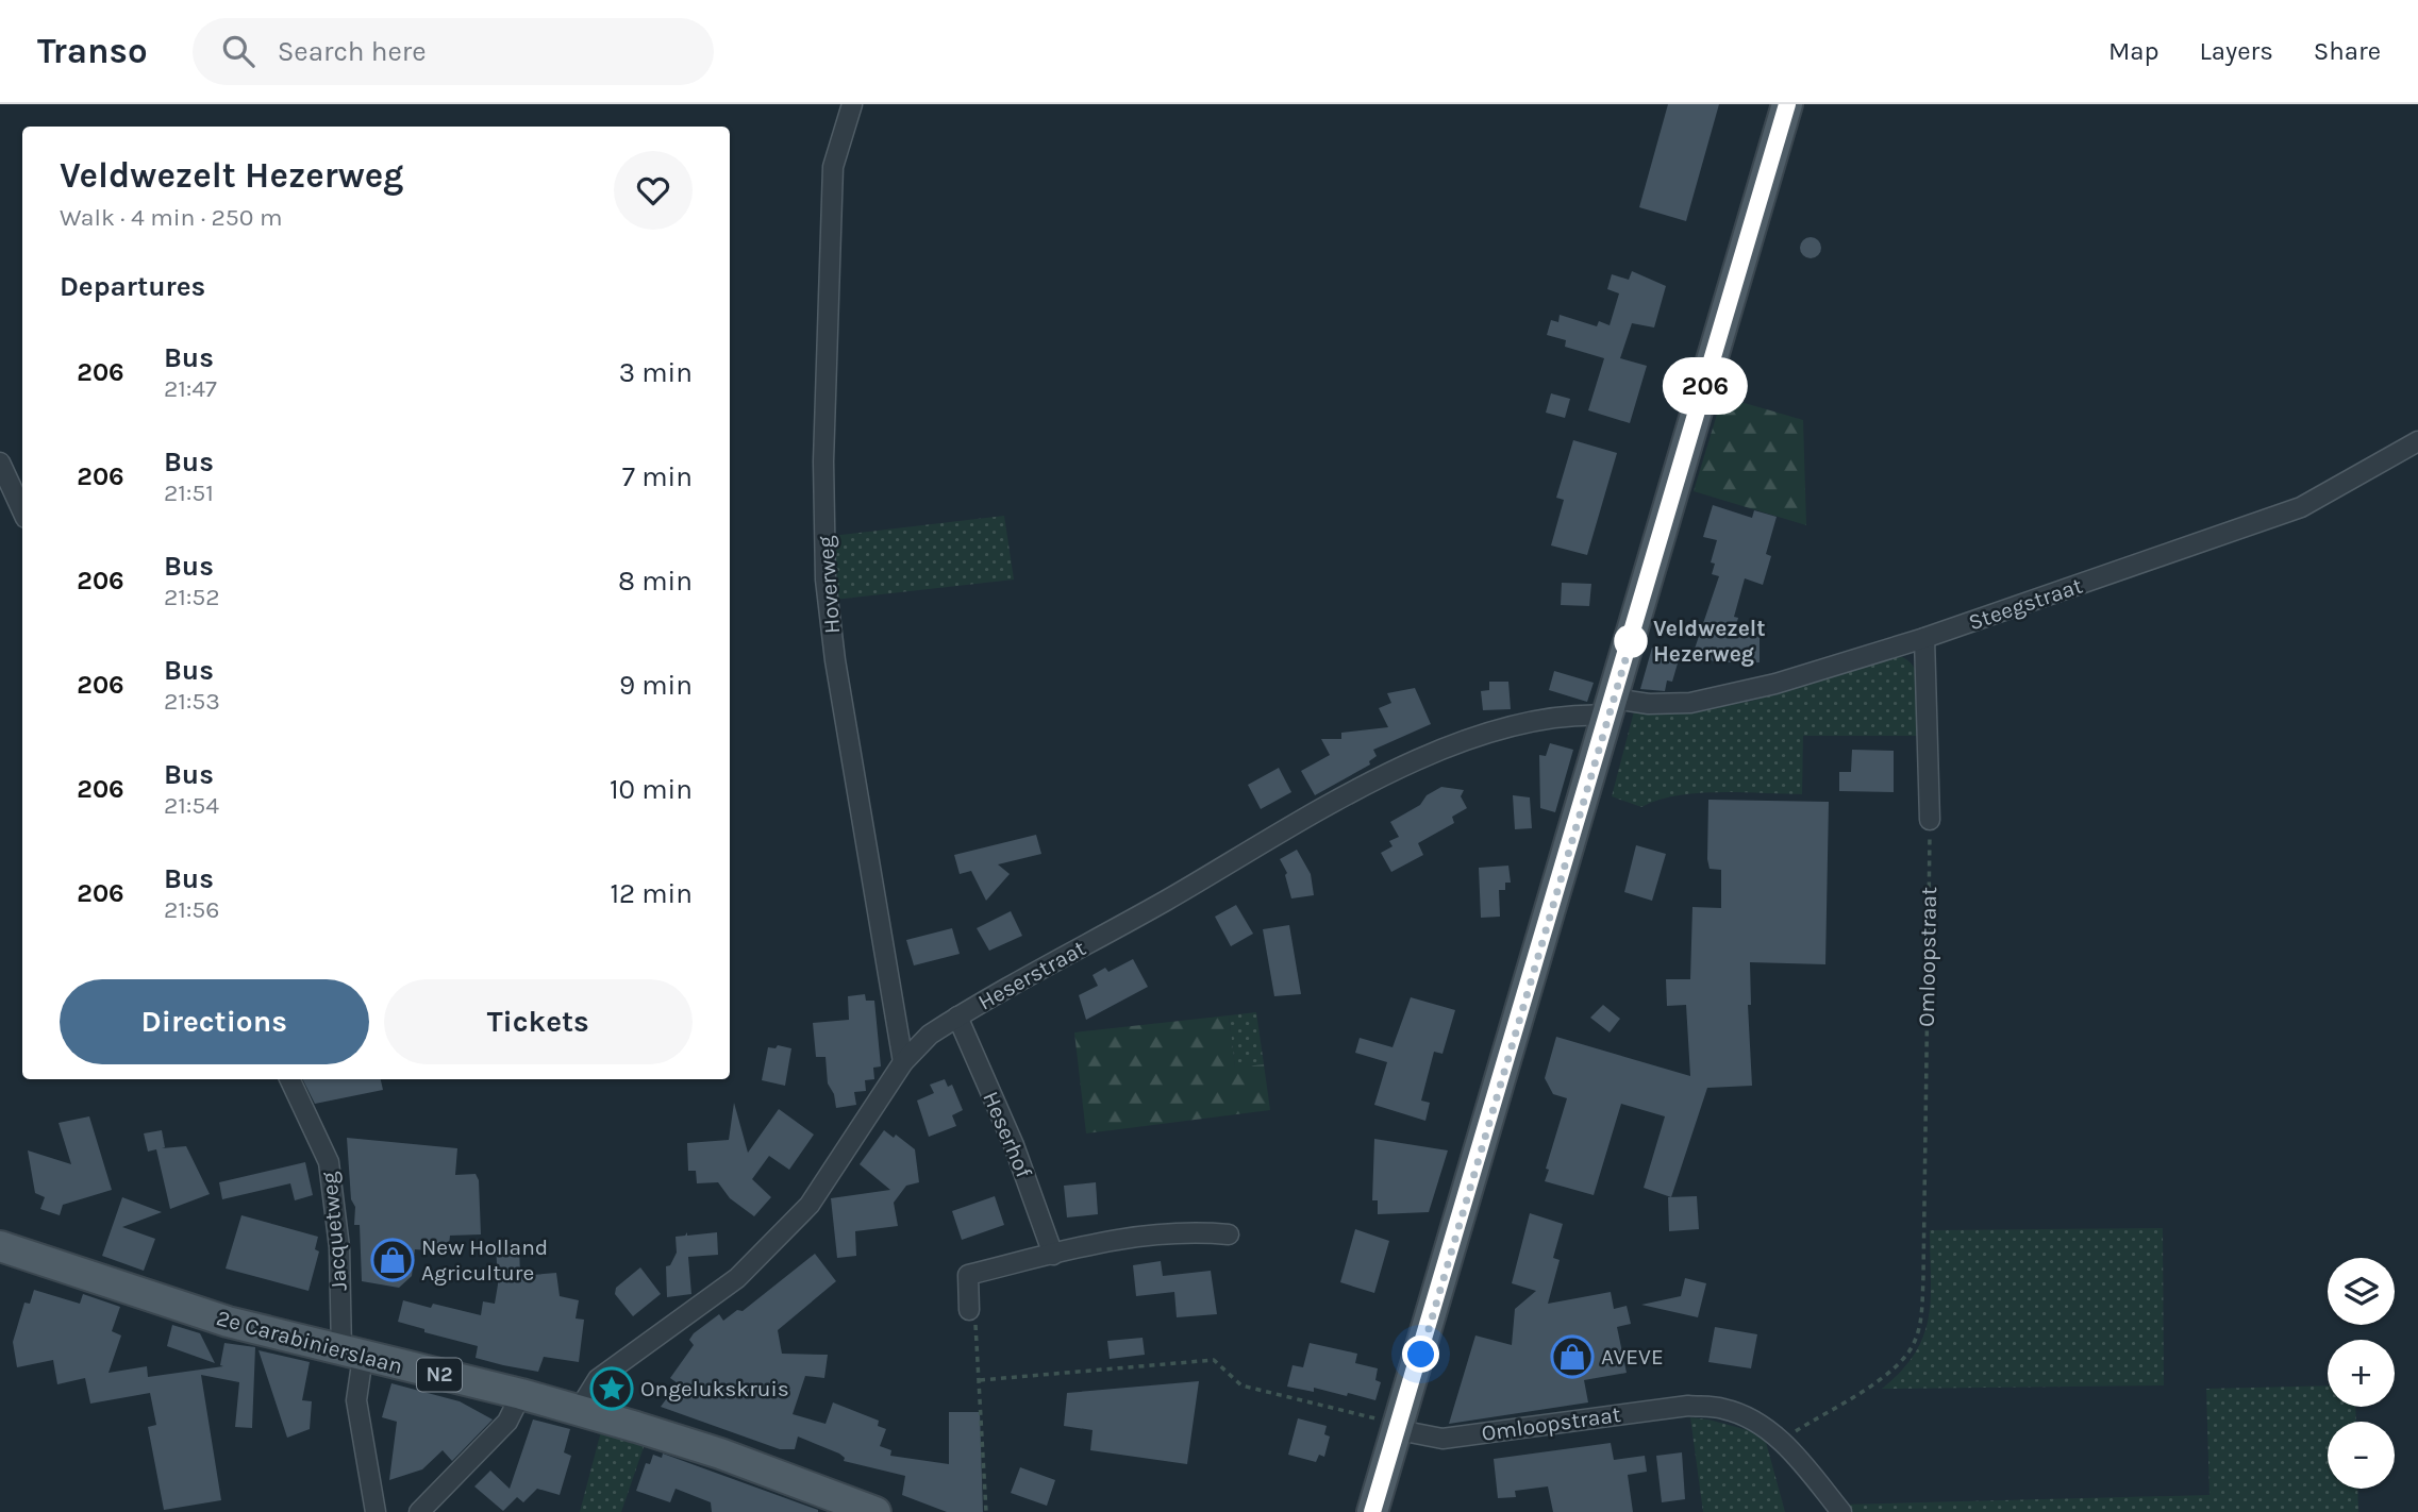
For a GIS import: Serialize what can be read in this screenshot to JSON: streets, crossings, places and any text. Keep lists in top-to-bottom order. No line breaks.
{"streets":{"main road":["2e Carabinierslaan","N2"],"street":["Hoverweg","Steegstraat","Omloopstraat","Heserstraat","Heserhof","Jacquetweg"]},"crossings":[["Hoverweg","Heserstraat"],["Steegstraat","Heserstraat"],["Heserstraat","Heserhof"],["Heserstraat","2e Carabinierslaan"],["Jacquetweg","2e Carabinierslaan"]],"places":{"other":["Veldwezelt Hezerweg"],"shop":["New Holland Agriculture","AVEVE"],"place":["Ongelukskruis"]},"lines":["bus line 206"],"page":{"header":"Transo","search":"Search here","nav":["Map","Layers","Share"],"on_map":"206","heading":[["Veldwezelt Hezerweg","Walk · 4 min · 250 m"],"Departures"],"list":[{"mark":"206","name":"Bus","note":"21:47","value":"3 min"},{"mark":"206","name":"Bus","note":"21:51","value":"7 min"},{"mark":"206","name":"Bus","note":"21:52","value":"8 min"},{"mark":"206","name":"Bus","note":"21:53","value":"9 min"},{"mark":"206","name":"Bus","note":"21:54","value":"10 min"},{"mark":"206","name":"Bus","note":"21:56","value":"12 min"}],"buttons":["Directions","Tickets"],"map_buttons":["+","−"]}}
